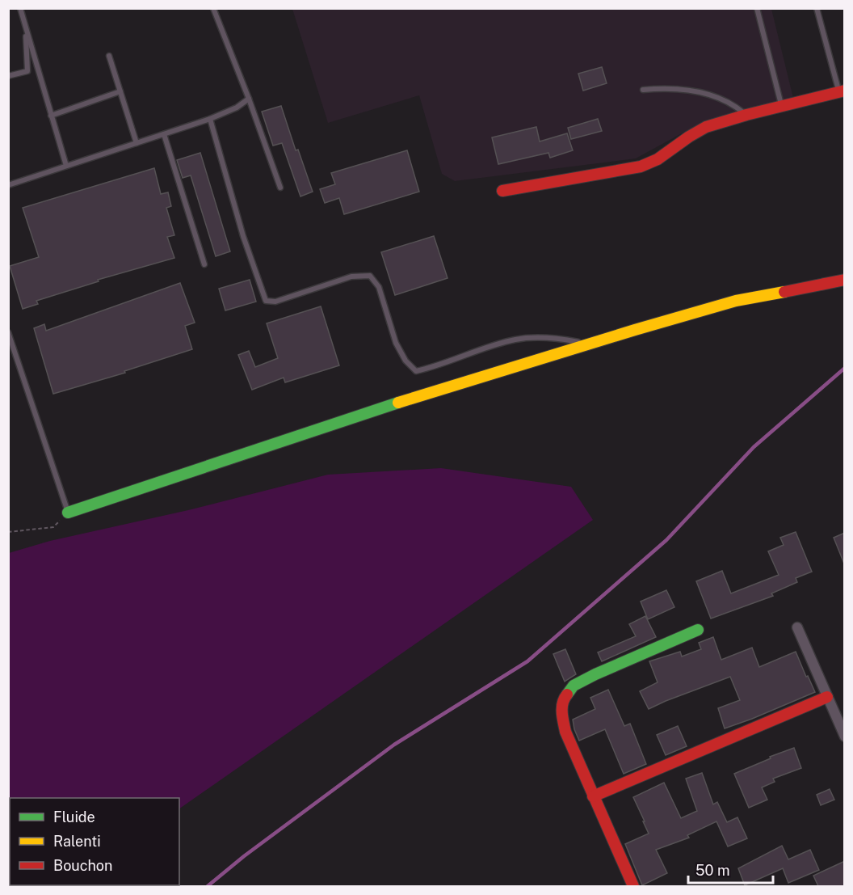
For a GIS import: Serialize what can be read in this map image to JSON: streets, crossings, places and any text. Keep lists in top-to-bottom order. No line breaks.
{"legend":["Fluide","Ralenti","Bouchon"],"scale_bar":"50 m"}
